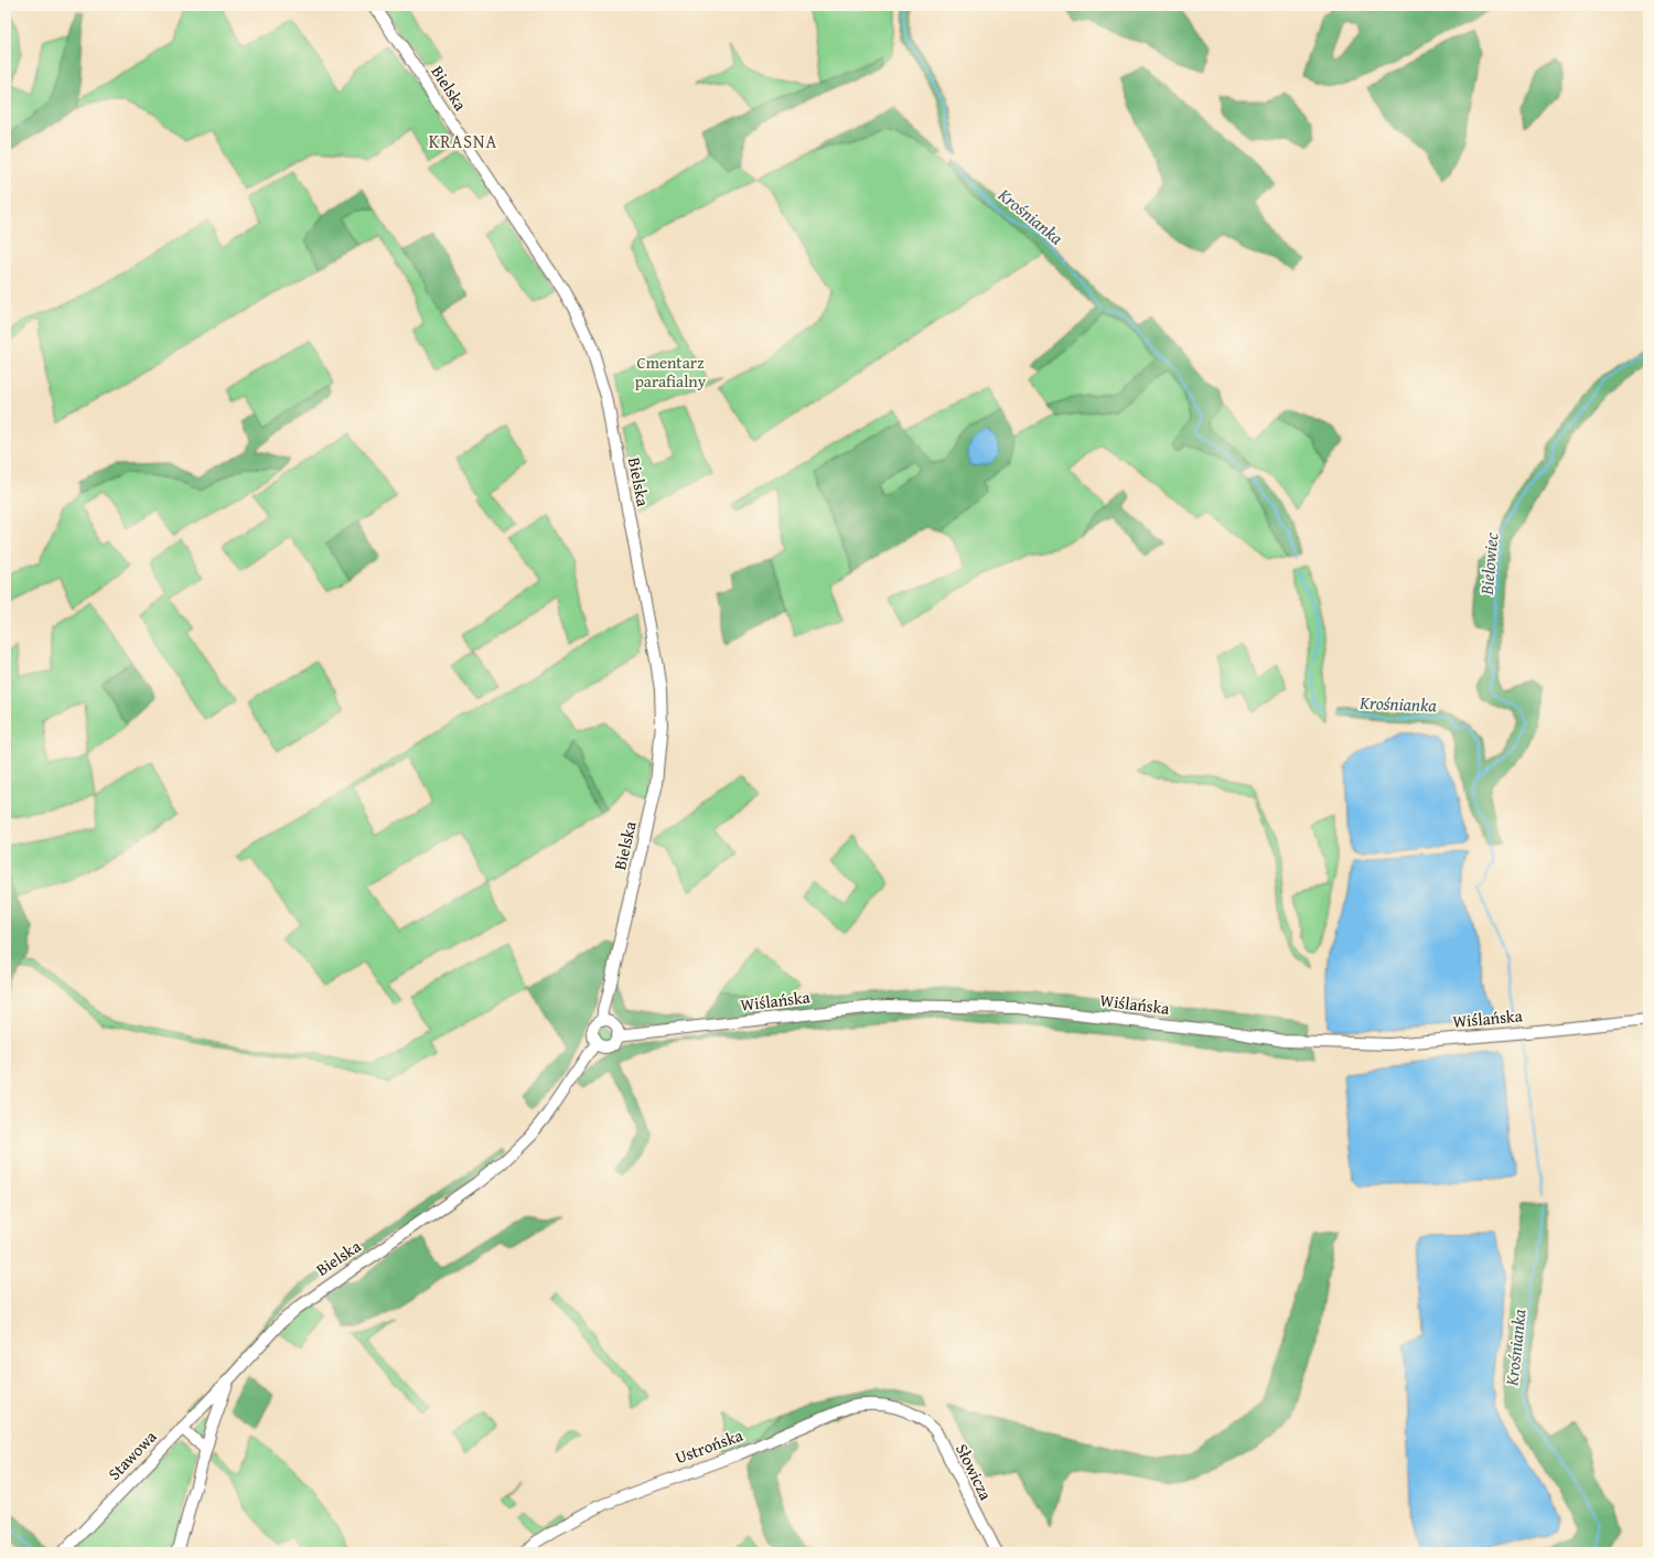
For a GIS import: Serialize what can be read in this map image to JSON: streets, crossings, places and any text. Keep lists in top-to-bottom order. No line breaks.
{"streets":{"street":["Bielska","Wiślańska","Ustrońska","Stawowa","Słowicza"]},"crossings":[["Bielska","Wiślańska"],["Bielska","Stawowa"],["Ustrońska","Słowicza"]],"districts":["KRASNA"],"water":["Krośnianka","Bielowiec"],"parks":["Cmentarz parafialny"]}
